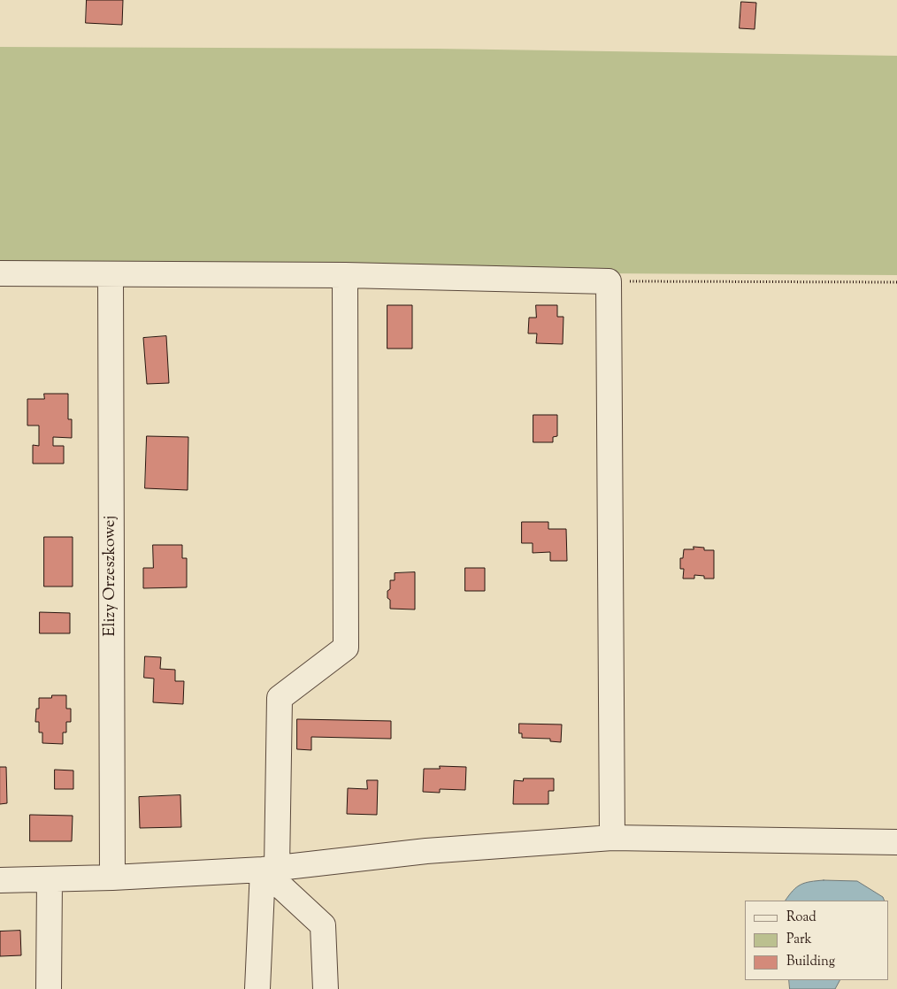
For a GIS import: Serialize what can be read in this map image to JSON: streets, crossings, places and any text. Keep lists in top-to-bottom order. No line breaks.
{"streets":{"street":["Elizy Orzeszkowej"]},"legend":["Road","Park","Building"]}
